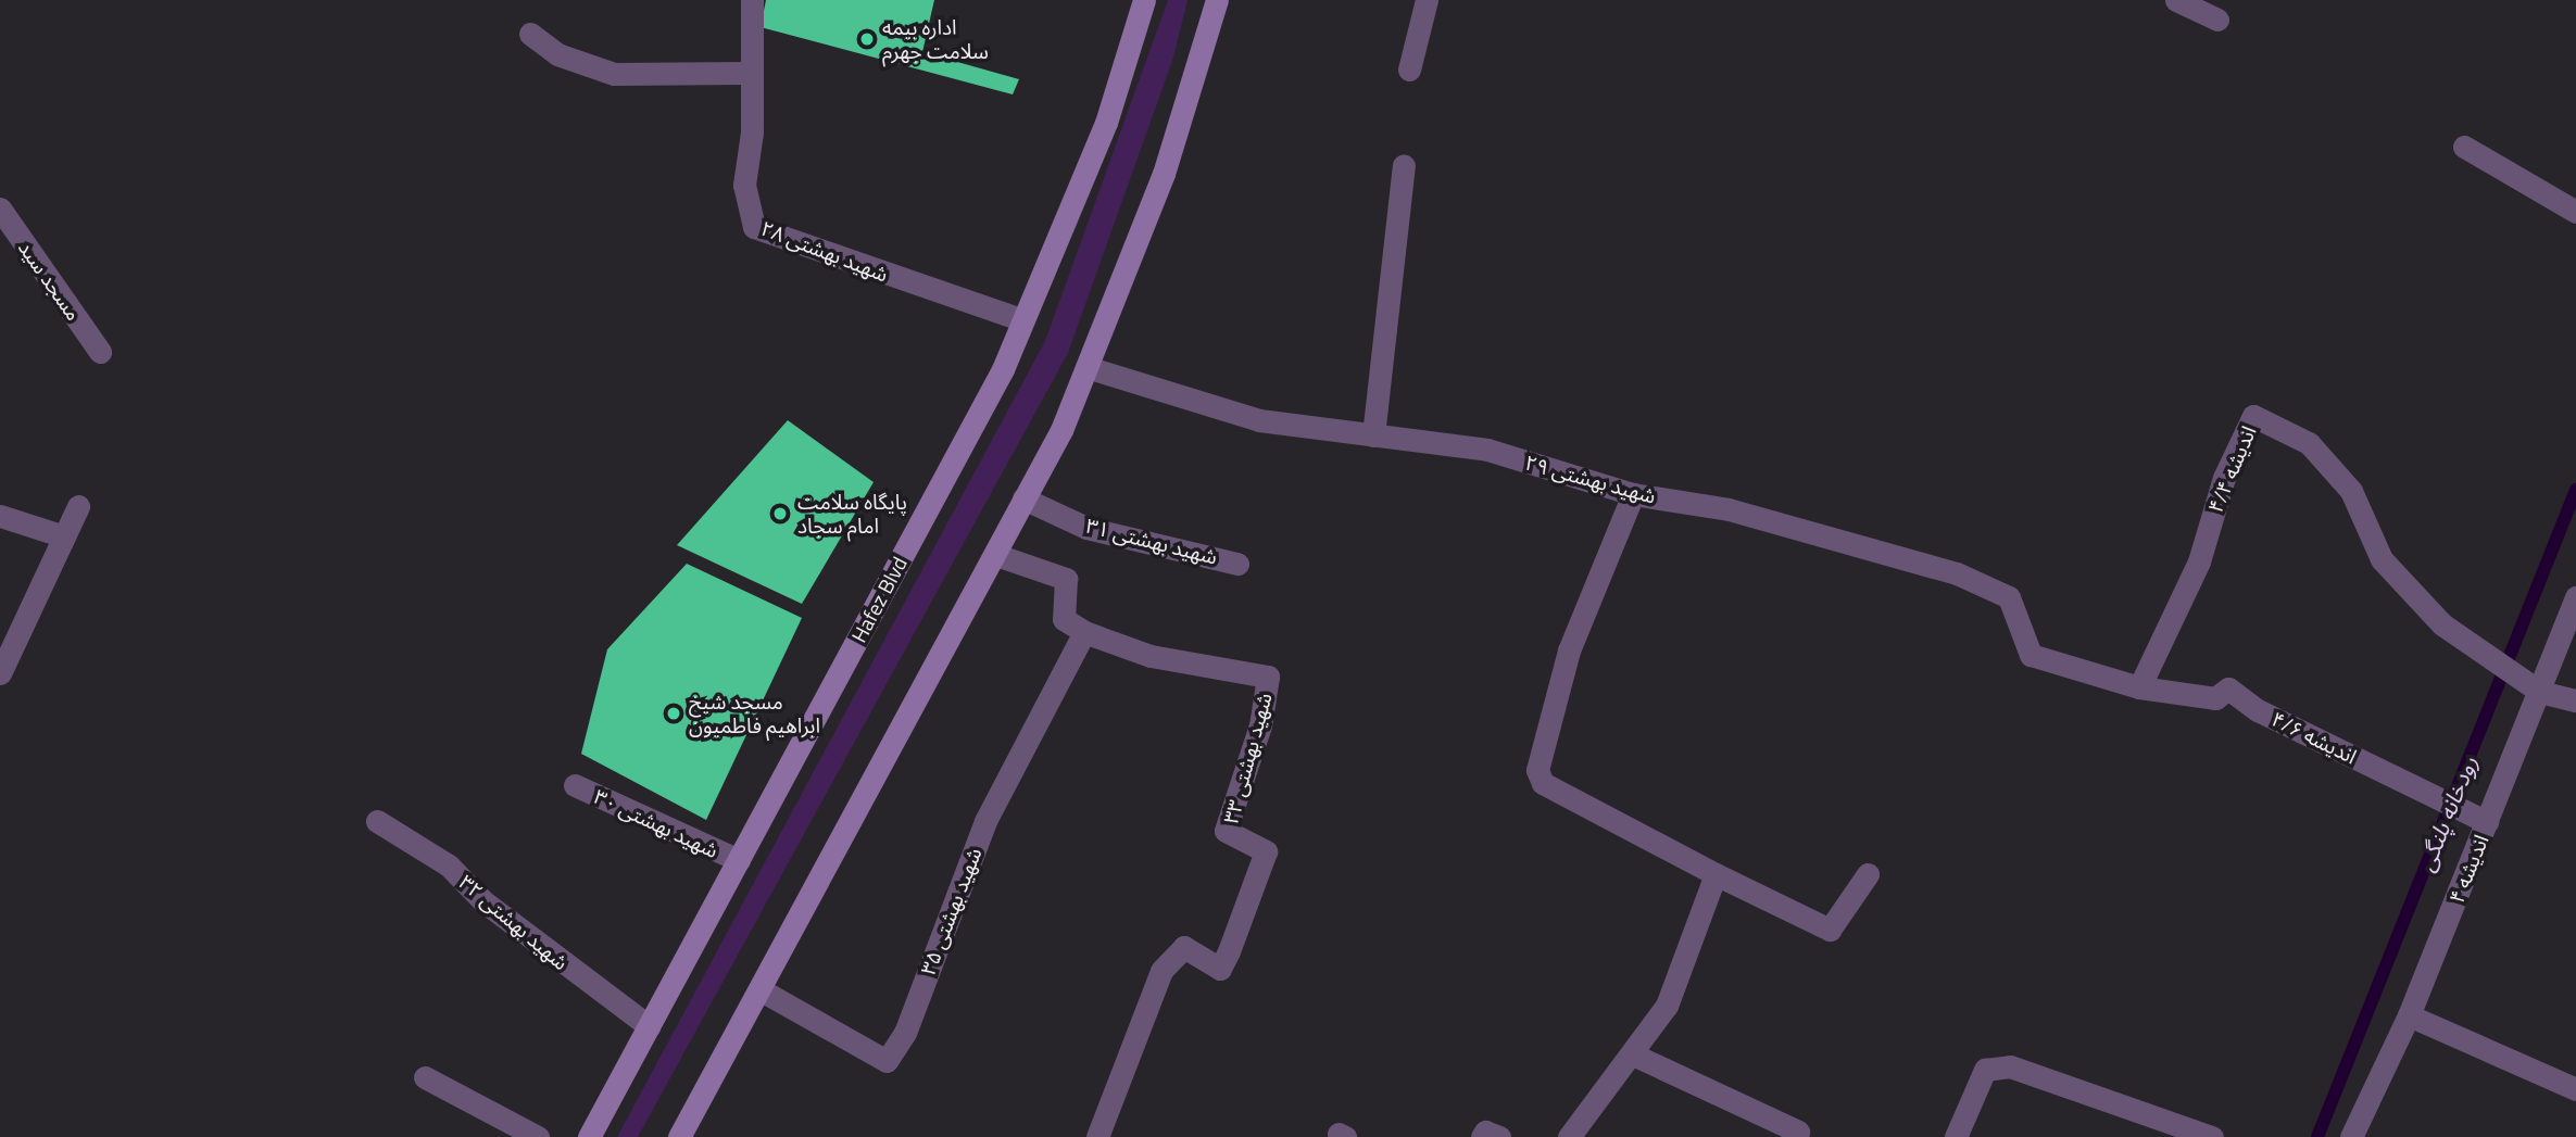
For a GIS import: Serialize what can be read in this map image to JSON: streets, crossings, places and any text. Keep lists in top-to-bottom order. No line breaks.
{"streets":{"main road":["Hafez Blvd"],"street":["شهید بهشتی ۲۸","مسجد سید","اندیشه ۴/۴","شهید بهشتی ۲۹","شهید بهشتی ۳۱","اندیشه ۴/۶","شهید بهشتی ۳۳","شهید بهشتی ۳۰","اندیشه ۴","شهید بهشتی ۳۵","شهید بهشتی ۳۲"]},"crossings":[["شهید بهشتی ۲۸","Hafez Blvd"],["اندیشه ۴/۴","شهید بهشتی ۲۹"],["اندیشه ۴/۴","اندیشه ۴/۶"],["اندیشه ۴/۴","اندیشه ۴"],["شهید بهشتی ۲۹","اندیشه ۴/۶"],["Hafez Blvd","شهید بهشتی ۳۰"],["Hafez Blvd","شهید بهشتی ۳۲"],["اندیشه ۴/۶","اندیشه ۴"],["شهید بهشتی ۳۳","شهید بهشتی ۳۵"]],"water":["رودخانه پلنگی"],"places":["اداره بیمه سلامت جهرم","پایگاه سلامت امام سجاد","مسجد شیخ ابراهیم فاطمیون"]}
